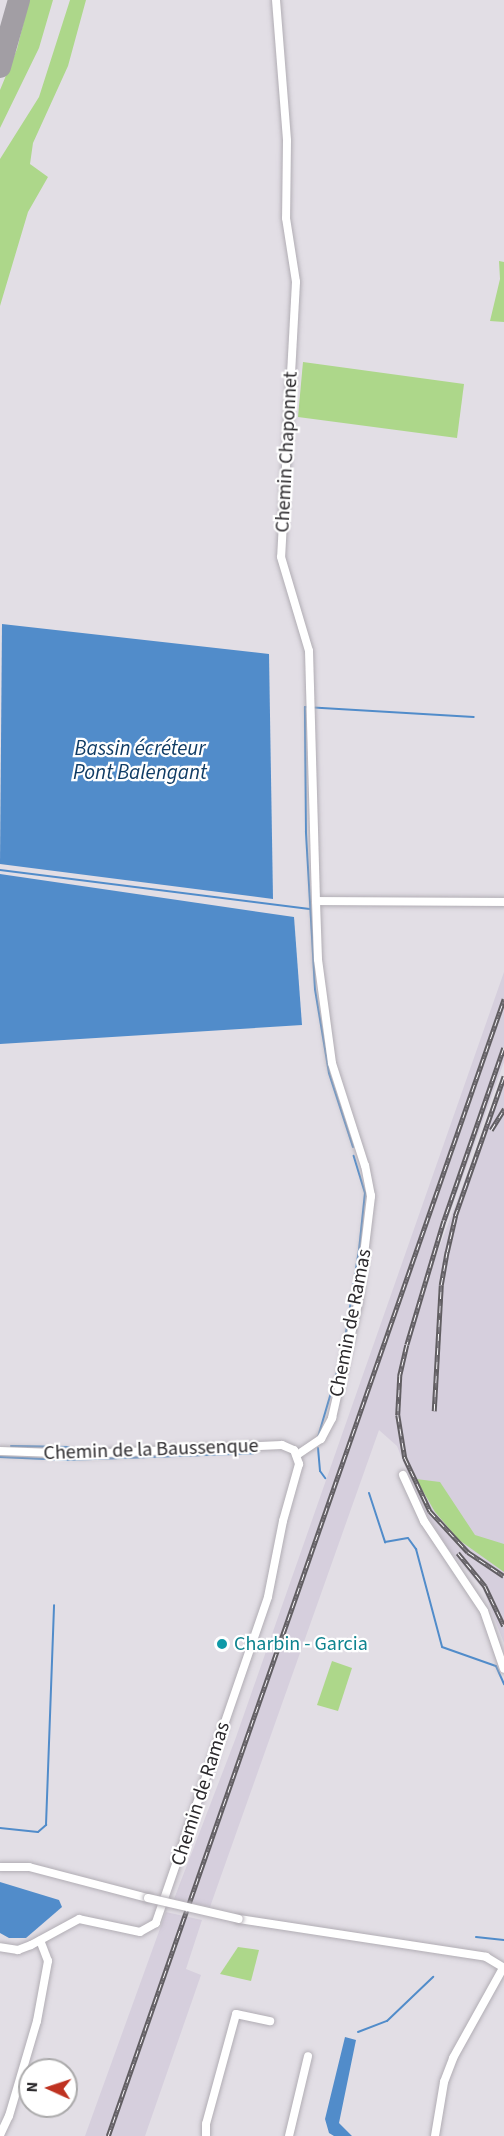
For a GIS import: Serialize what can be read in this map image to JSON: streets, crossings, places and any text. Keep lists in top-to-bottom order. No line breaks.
{"streets":{"street":["Chemin Chaponnet","Chemin de Ramas","Chemin de la Baussenque"]},"crossings":[["Chemin Chaponnet","Chemin de Ramas"],["Chemin de Ramas","Chemin de la Baussenque"]],"water":["Bassin écréteur Pont Balengant"],"places":["Charbin - Garcia"],"north":"left"}
